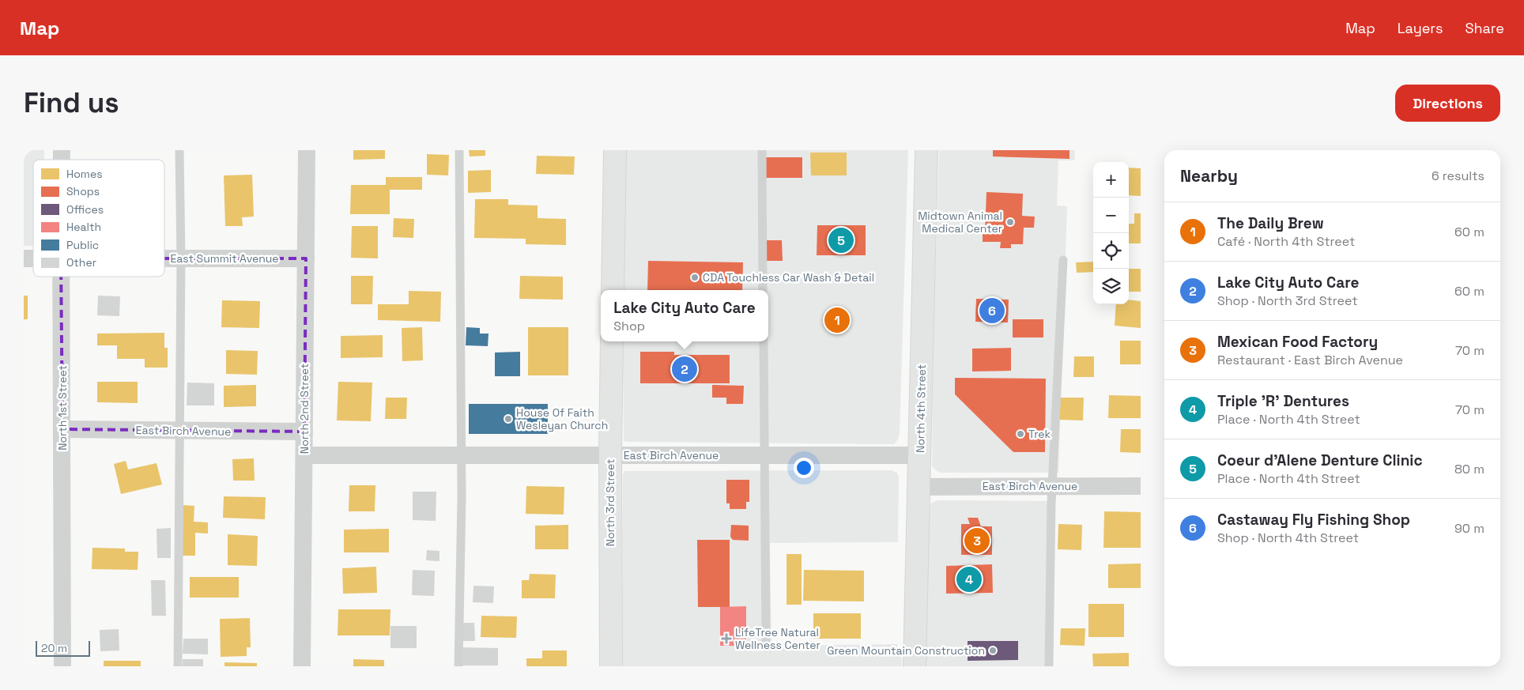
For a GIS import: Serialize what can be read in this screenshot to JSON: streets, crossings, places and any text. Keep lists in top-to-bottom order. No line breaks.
{"streets":{"main road":["North 4th Street","North 3rd Street"],"street":["East Summit Avenue","North 1st Street","North 2nd Street","East Birch Avenue"]},"crossings":[["East Summit Avenue","North 2nd Street"],["North 1st Street","East Birch Avenue"],["North 2nd Street","East Birch Avenue"],["North 4th Street","East Birch Avenue"],["East Birch Avenue","North 3rd Street"]],"places":{"other":["Midtown Animal Medical Center","CDA Touchless Car Wash & Detail","House Of Faith Wesleyan Church","Trek","Green Mountain Construction"],"health":["LifeTree Natural Wellness Center"]},"legend":["Homes","Shops","Offices","Health","Public","Other"],"scale_bar":"20 m","page":{"header":"Map","nav":["Map","Layers","Share"],"buttons":"Directions","title":"Find us","heading":["Nearby","6 results"],"map_buttons":["+","−"],"list":[{"mark":"1","name":"The Daily Brew","note":"Café · North 4th Street","value":"60 m"},{"mark":"2","name":"Lake City Auto Care","note":"Shop · North 3rd Street","value":"60 m"},{"mark":"3","name":"Mexican Food Factory","note":"Restaurant · East Birch Avenue","value":"70 m"},{"mark":"4","name":"Triple 'R' Dentures","note":"Place · North 4th Street","value":"70 m"},{"mark":"5","name":"Coeur d'Alene Denture Clinic","note":"Place · North 4th Street","value":"80 m"},{"mark":"6","name":"Castaway Fly Fishing Shop","note":"Shop · North 4th Street","value":"90 m"}],"pins":["5","6","1","2","3","4"],"popup":["Lake City Auto Care","Shop"],"scale":"20 m"}}
